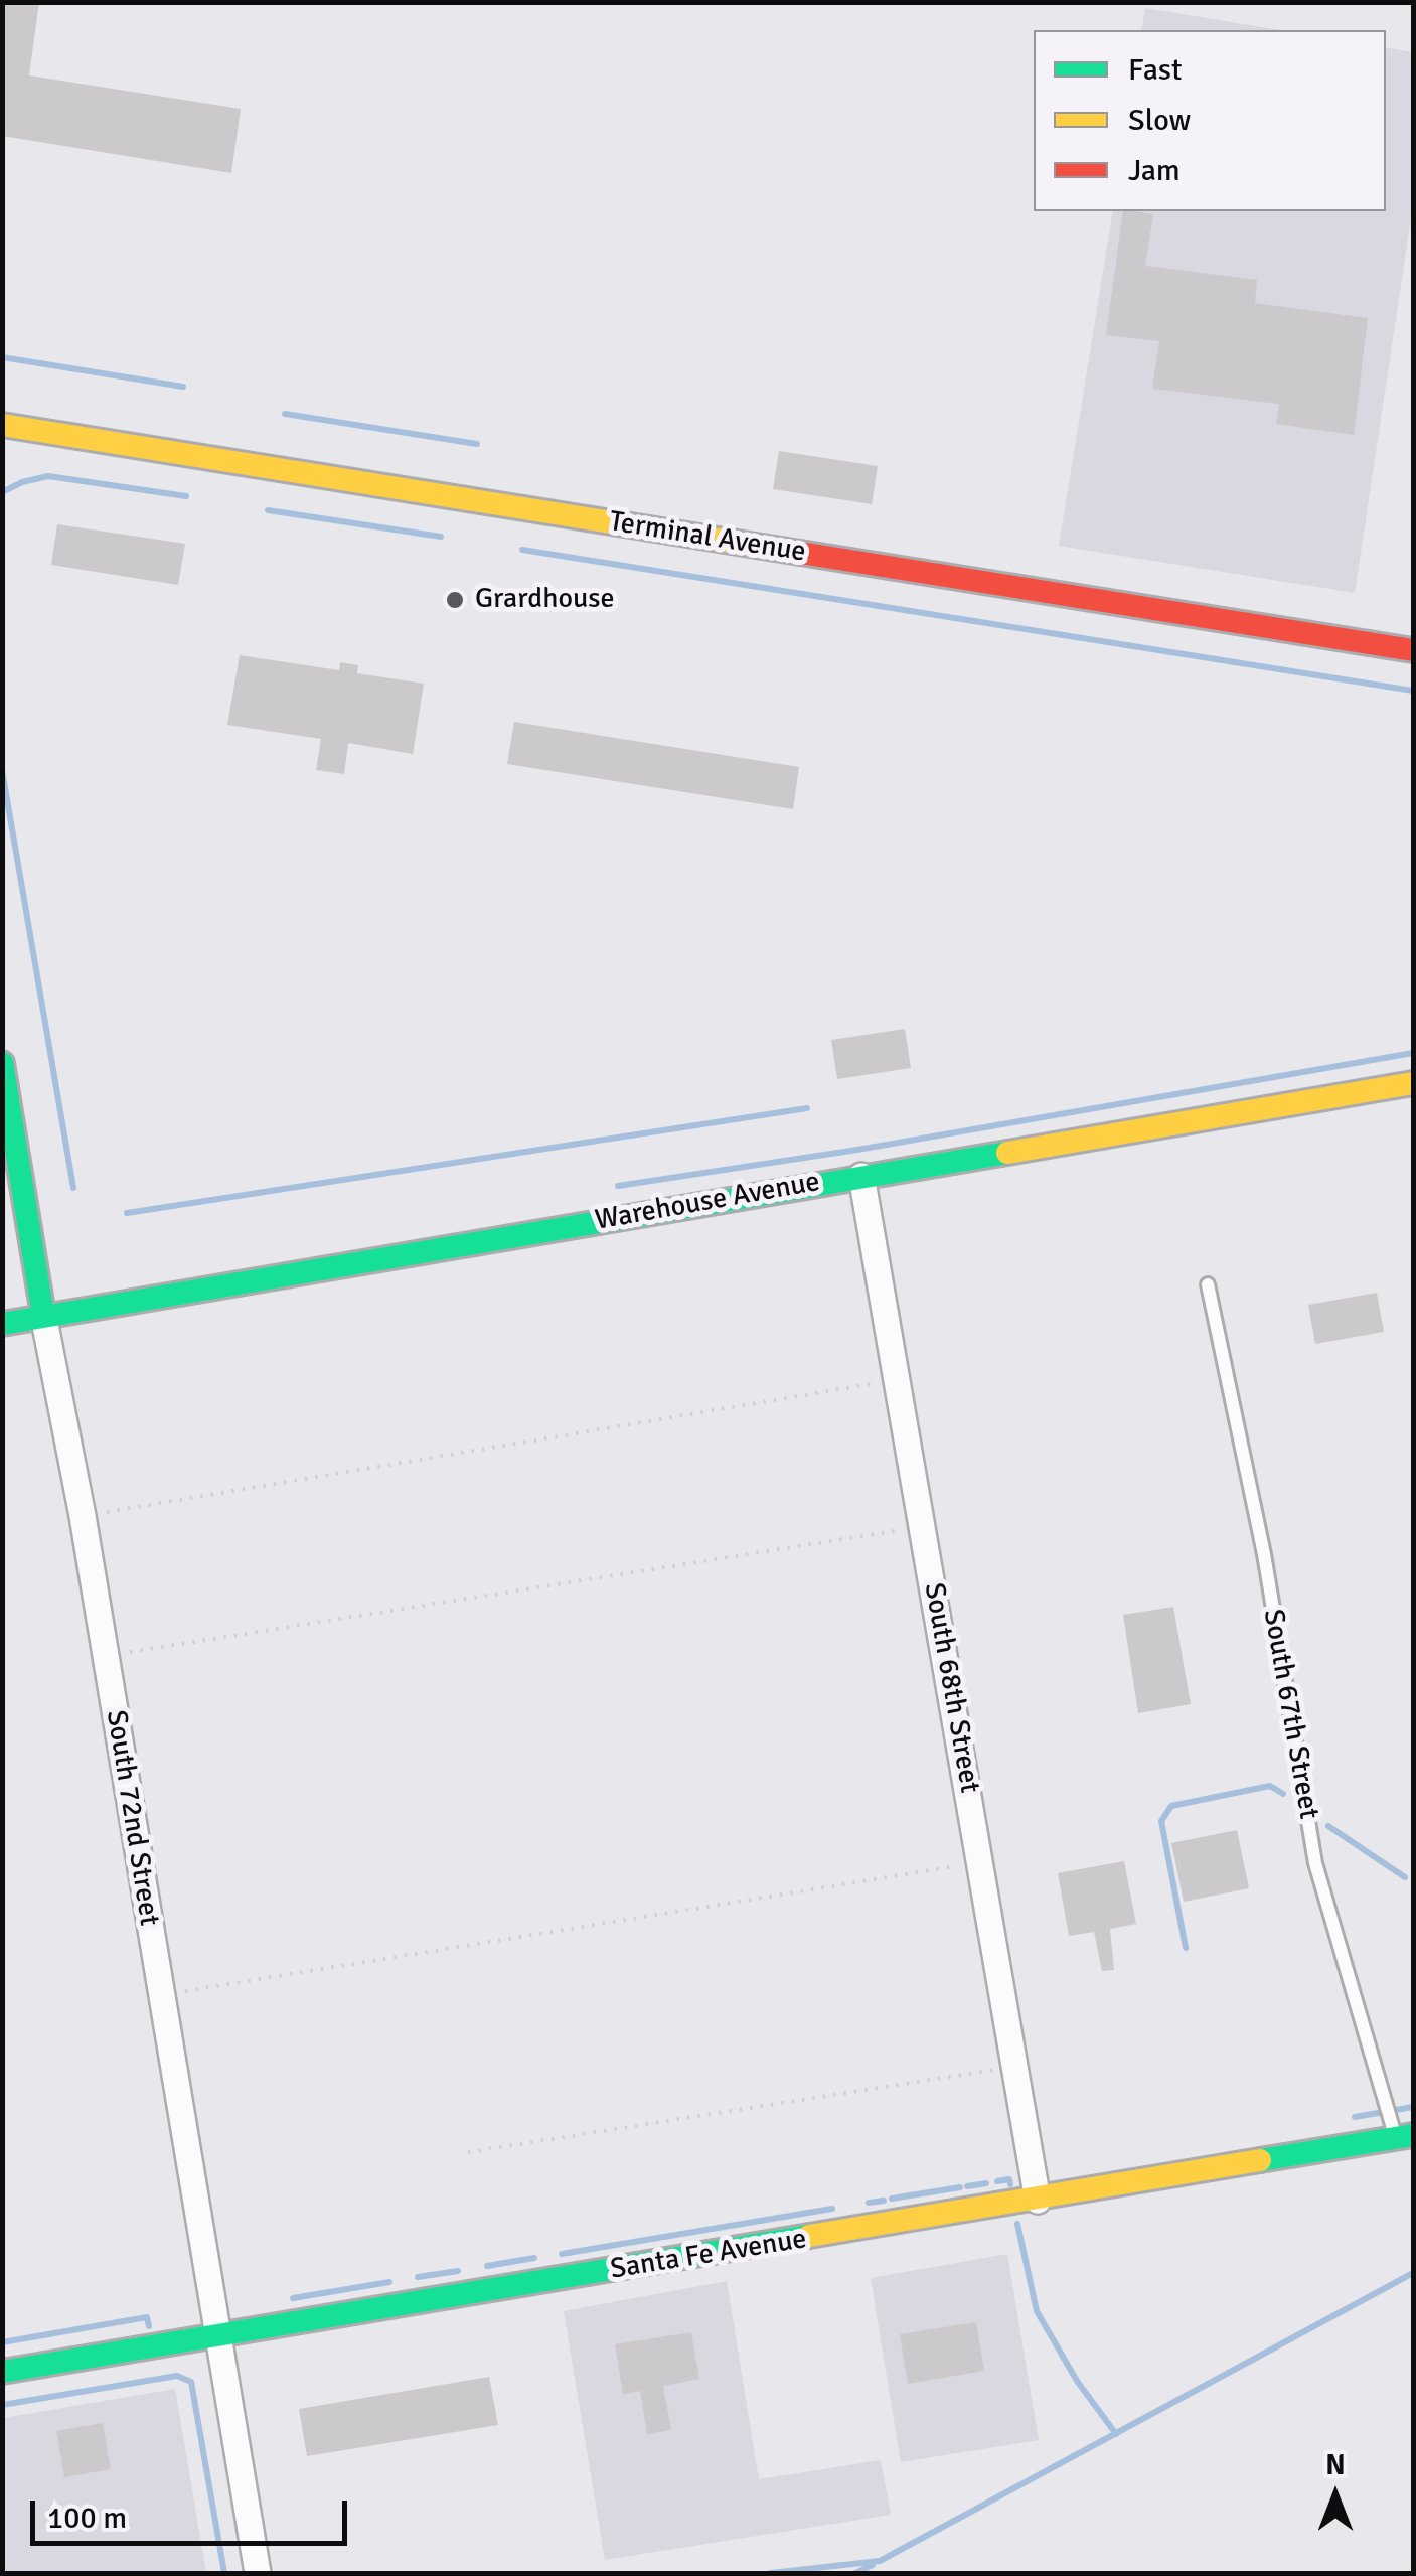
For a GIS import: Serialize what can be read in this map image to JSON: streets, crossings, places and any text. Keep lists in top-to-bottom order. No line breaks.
{"streets":{"street":["Terminal Avenue","Warehouse Avenue","South 68th Street","South 72nd Street","Santa Fe Avenue"],"lane":["South 67th Street"]},"crossings":[["Warehouse Avenue","South 68th Street"],["Warehouse Avenue","South 72nd Street"],["South 68th Street","Santa Fe Avenue"],["South 67th Street","Santa Fe Avenue"],["South 72nd Street","Santa Fe Avenue"]],"places":["Grardhouse"],"legend":["Fast","Slow","Jam"],"scale_bar":"100 m","north":"top"}
